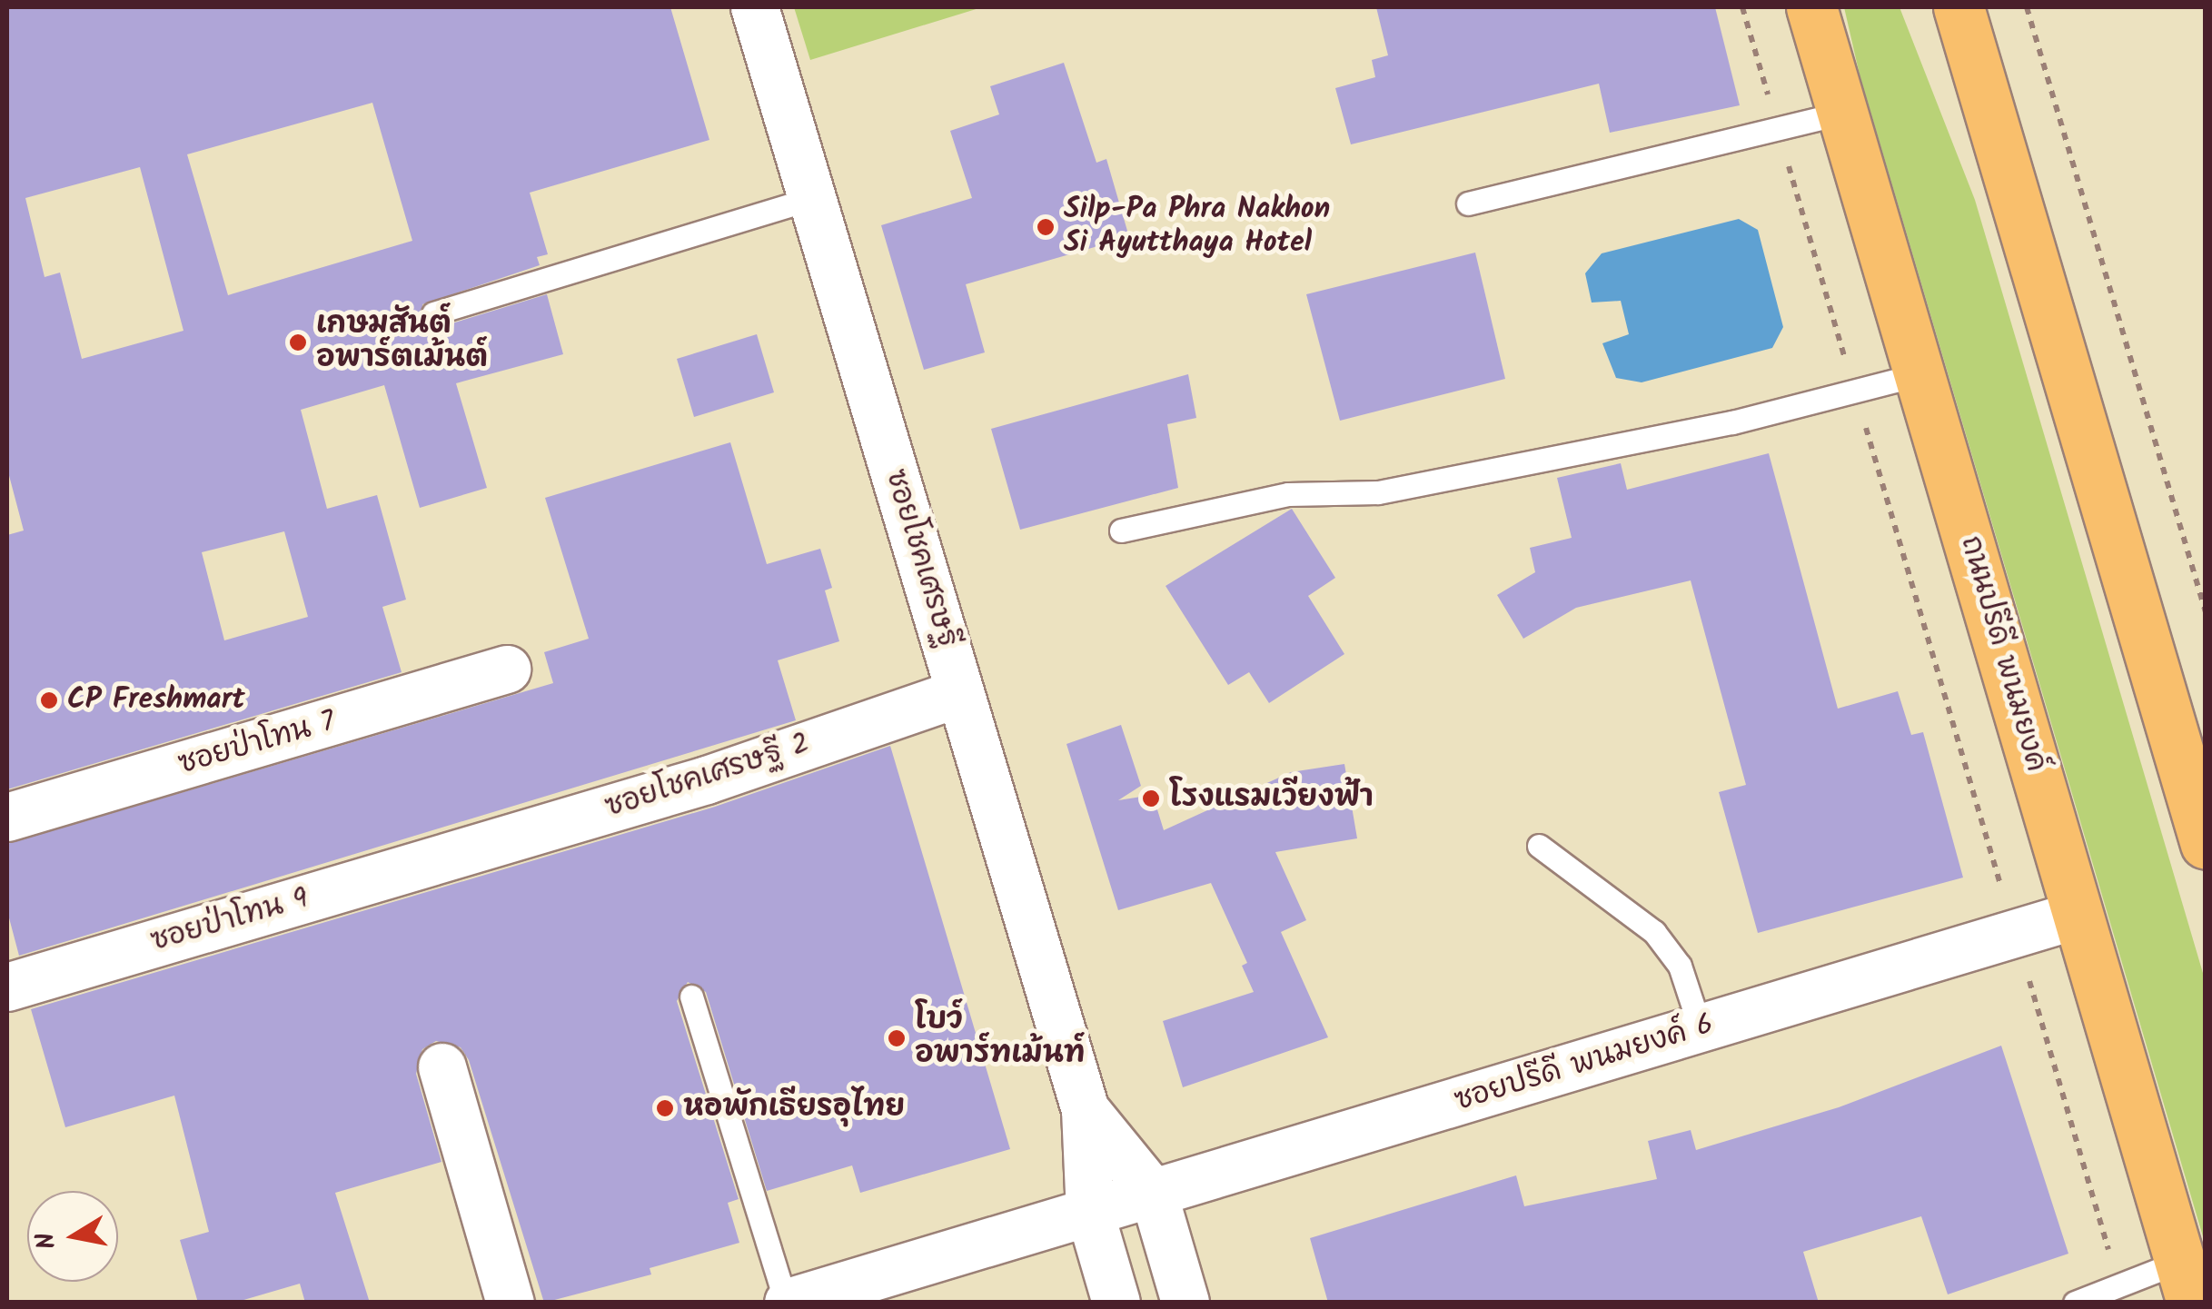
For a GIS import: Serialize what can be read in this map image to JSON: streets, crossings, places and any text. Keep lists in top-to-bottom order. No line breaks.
{"streets":{"main road":["ถนนปรีดี พนมยงค์"],"street":["ซอยโชคเศรษฐี","ซอยป่าโทน 7","ซอยโชคเศรษฐี 2","ซอยป่าโทน 9","ซอยปรีดี พนมยงค์ 6"]},"crossings":[["ซอยโชคเศรษฐี","ซอยโชคเศรษฐี 2"],["ซอยโชคเศรษฐี","ซอยปรีดี พนมยงค์ 6"],["ถนนปรีดี พนมยงค์","ซอยปรีดี พนมยงค์ 6"],["ซอยโชคเศรษฐี 2","ซอยป่าโทน 9"]],"places":["Silp-Pa Phra Nakhon Si Ayutthaya Hotel","เกษมสันต์ อพาร์ตเม้นต์","CP Freshmart","โรงแรมเวียงฟ้า","โบว์ อพาร์ทเม้นท์","หอพักเธียรอุไทย"],"north":"left"}
